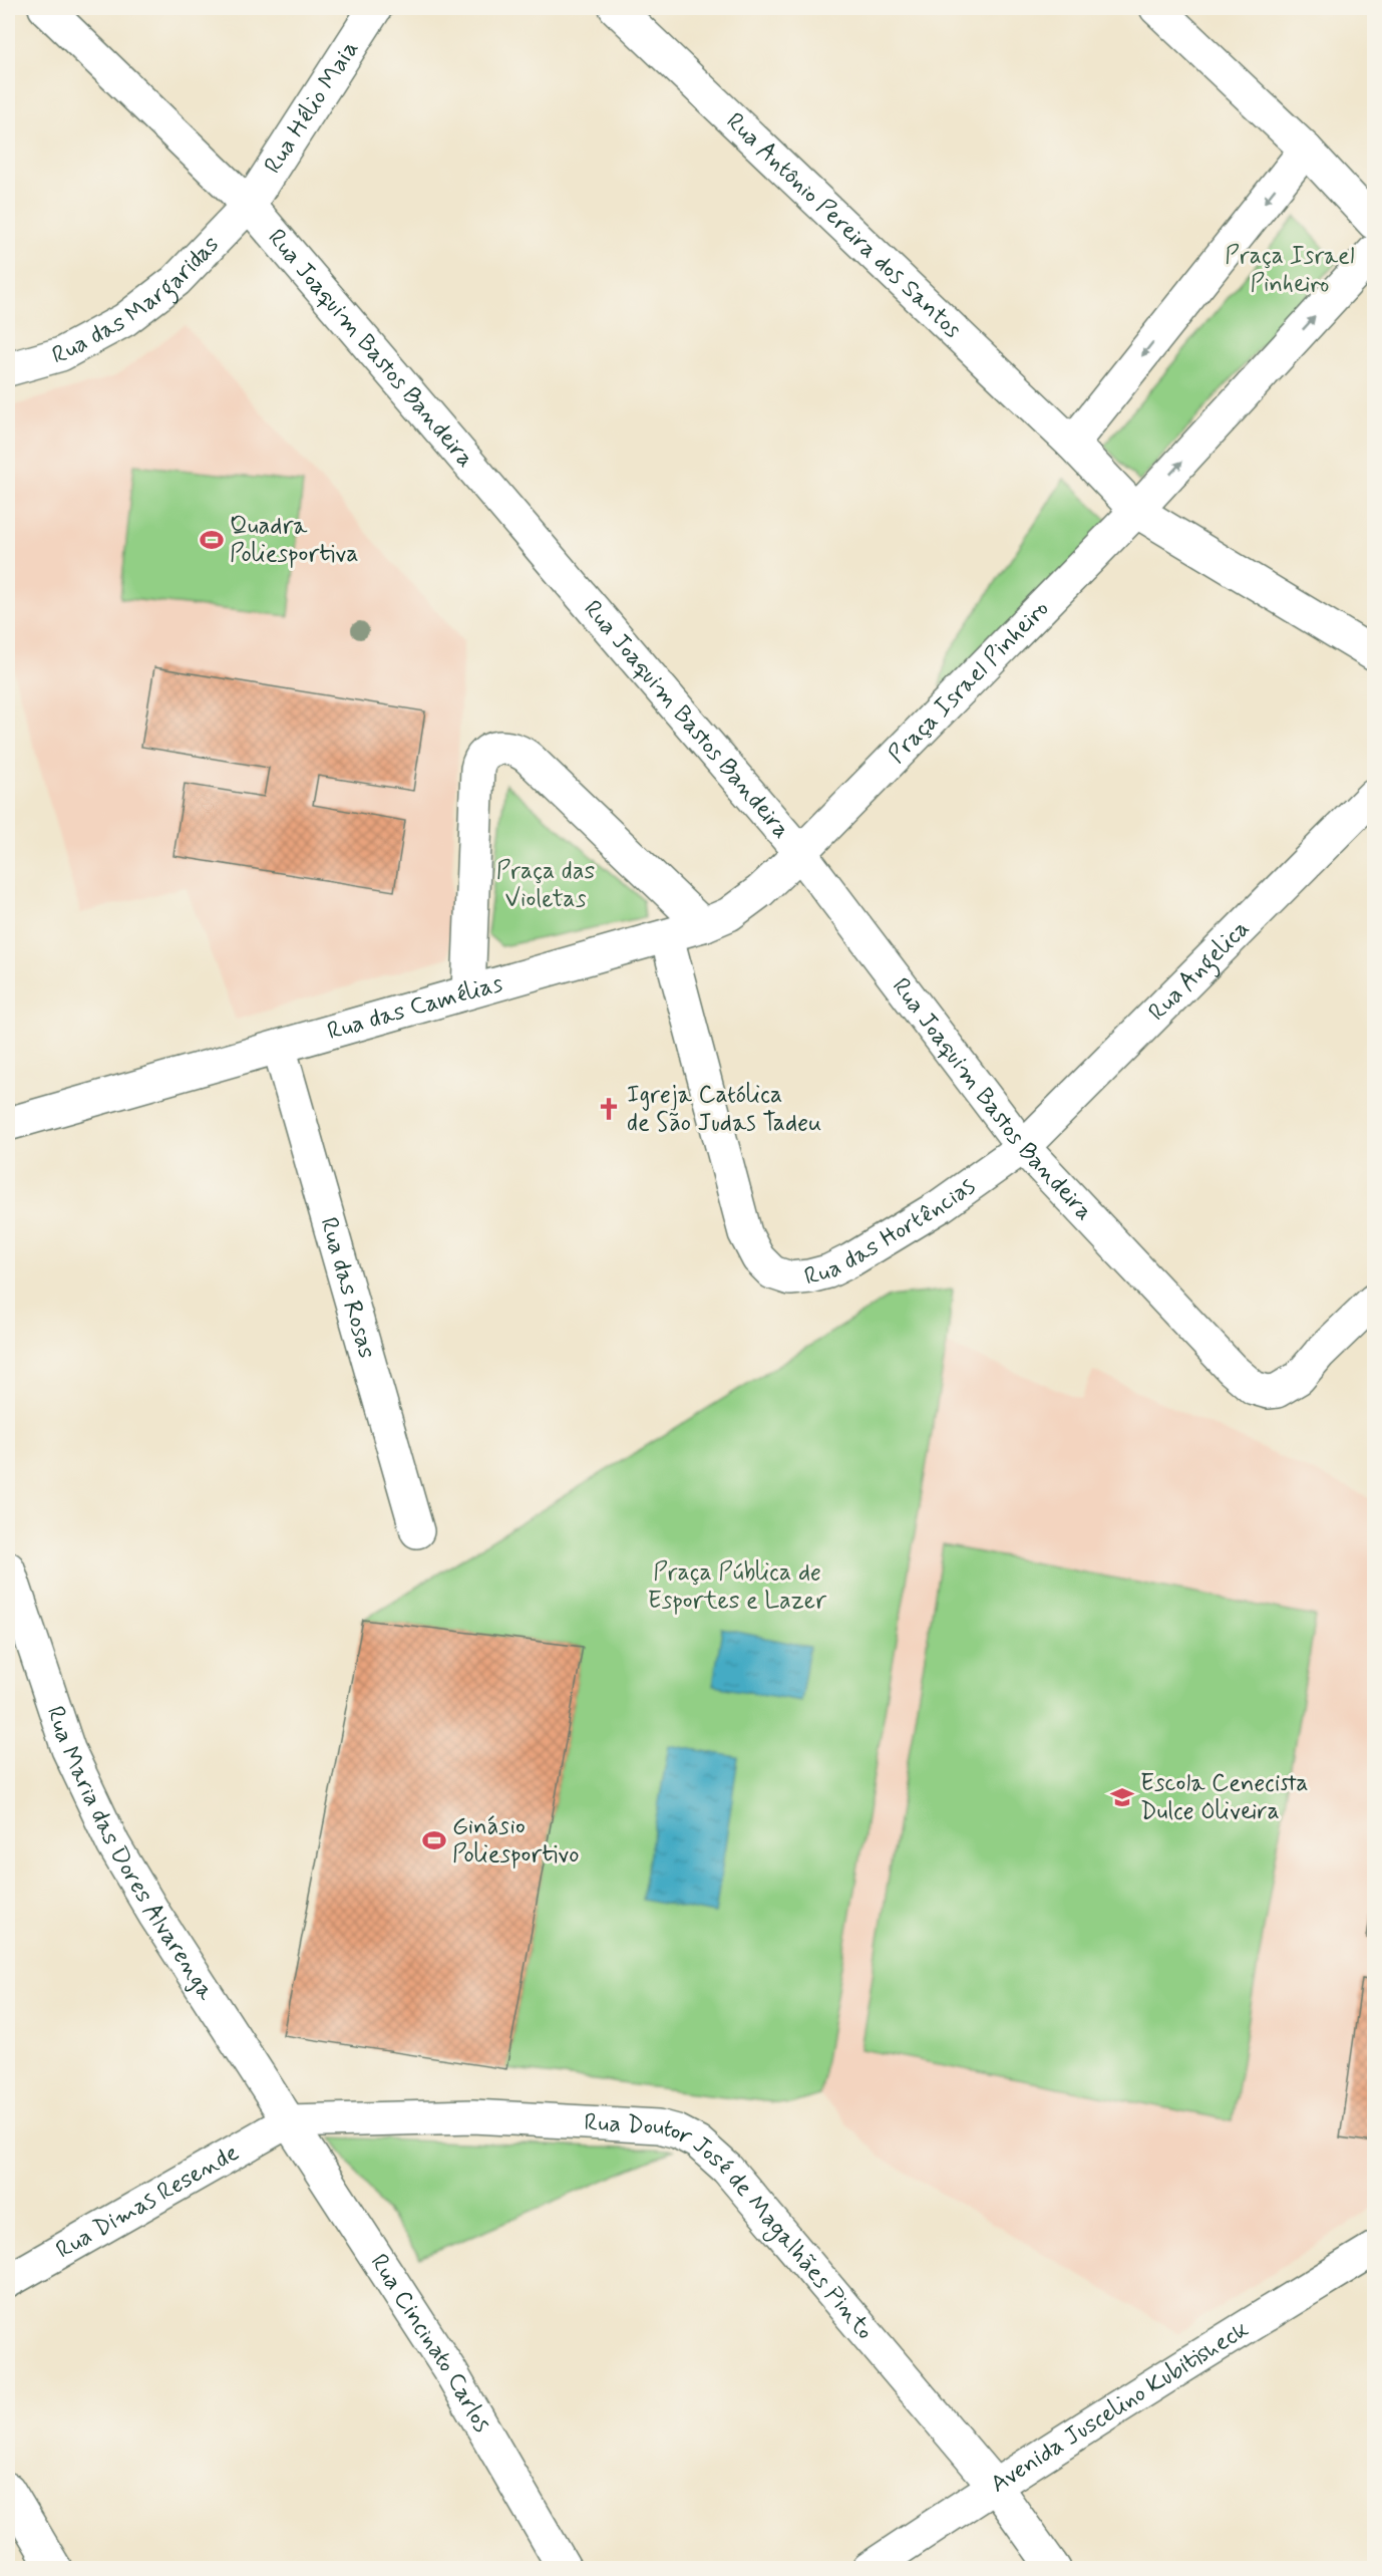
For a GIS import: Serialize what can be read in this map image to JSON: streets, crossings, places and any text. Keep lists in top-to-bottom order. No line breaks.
{"streets":{"street":["Rua Hélio Maia","Rua Antônio Pereira dos Santos","Rua das Margaridas","Rua Joaquim Bastos Bandeira","Praça Israel Pinheiro","Rua Angelica","Rua das Camélias","Rua das Hortências","Rua das Rosas","Rua Maria das Dores Alvarenga","Rua Dimas Resende","Rua Doutor José de Magalhães Pinto","Rua Cincinato Carlos","Avenida Juscelino Kubitisheck"]},"crossings":[["Rua Hélio Maia","Rua das Margaridas"],["Rua Hélio Maia","Rua Joaquim Bastos Bandeira"],["Rua das Margaridas","Rua Joaquim Bastos Bandeira"],["Rua Joaquim Bastos Bandeira","Praça Israel Pinheiro"],["Rua Joaquim Bastos Bandeira","Rua Angelica"],["Rua Joaquim Bastos Bandeira","Rua das Camélias"],["Rua Joaquim Bastos Bandeira","Rua das Hortências"],["Praça Israel Pinheiro","Rua das Camélias"],["Rua Angelica","Rua das Hortências"],["Rua das Camélias","Rua das Hortências"],["Rua das Camélias","Rua das Rosas"],["Rua Maria das Dores Alvarenga","Rua Dimas Resende"],["Rua Maria das Dores Alvarenga","Rua Doutor José de Magalhães Pinto"],["Rua Maria das Dores Alvarenga","Rua Cincinato Carlos"],["Rua Dimas Resende","Rua Doutor José de Magalhães Pinto"],["Rua Dimas Resende","Rua Cincinato Carlos"],["Rua Doutor José de Magalhães Pinto","Rua Cincinato Carlos"],["Rua Doutor José de Magalhães Pinto","Avenida Juscelino Kubitisheck"]],"parks":["Praça Israel Pinheiro","Praça das Violetas","Praça Pública de Esportes e Lazer"],"places":{"sports":["Quadra Poliesportiva","Ginásio Poliesportivo"],"church":["Igreja Católica de São Judas Tadeu"],"school or university":["Escola Cenecista Dulce Oliveira"]}}
